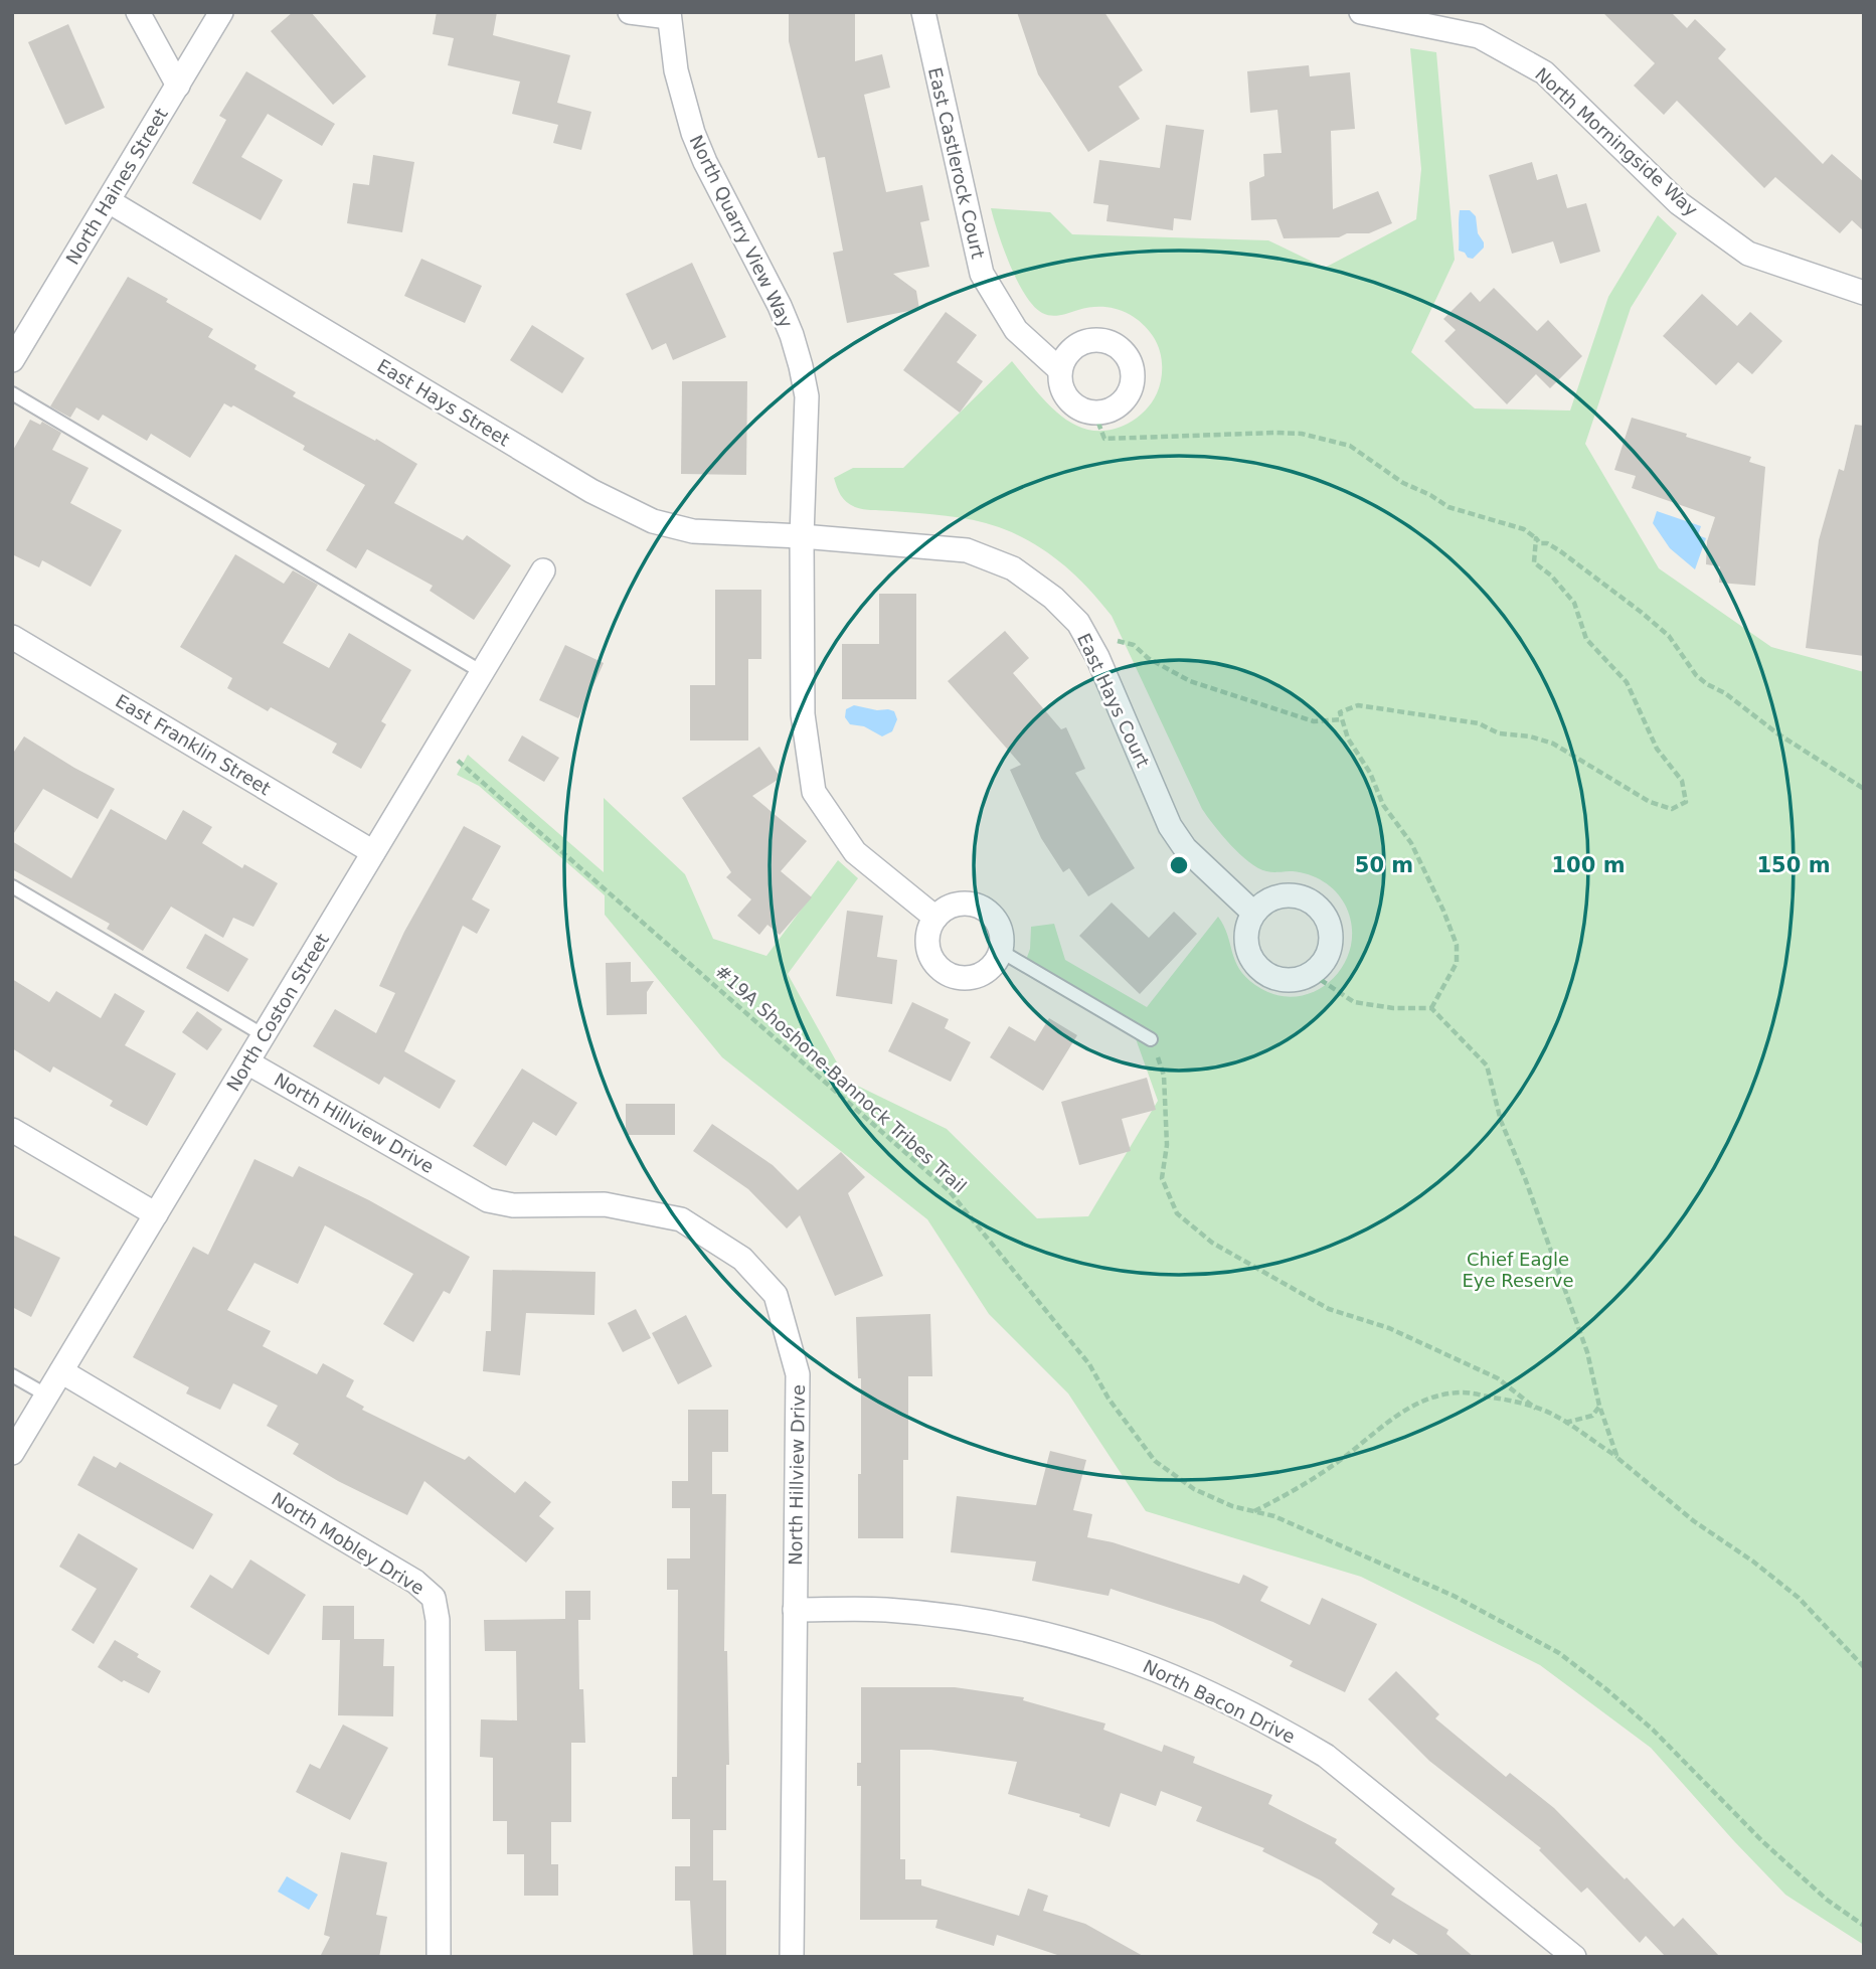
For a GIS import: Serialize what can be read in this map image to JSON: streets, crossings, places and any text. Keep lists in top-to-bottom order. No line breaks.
{"streets":{"street":["North Morningside Way","East Castlerock Court","North Haines Street","North Quarry View Way","East Hays Street","East Hays Court","East Franklin Street","North Coston Street","North Hillview Drive","North Mobley Drive","North Bacon Drive"],"path":["#19A Shoshone-Bannock Tribes Trail"]},"crossings":[["North Haines Street","East Hays Street"],["North Quarry View Way","East Hays Street"],["North Quarry View Way","East Hays Court"],["East Hays Street","East Hays Court"],["East Franklin Street","North Coston Street"],["North Coston Street","#19A Shoshone-Bannock Tribes Trail"],["North Coston Street","North Hillview Drive"],["North Coston Street","North Mobley Drive"],["North Hillview Drive","North Bacon Drive"]],"parks":["Chief Eagle Eye Reserve"],"rings":["50 m","100 m","150 m"]}
